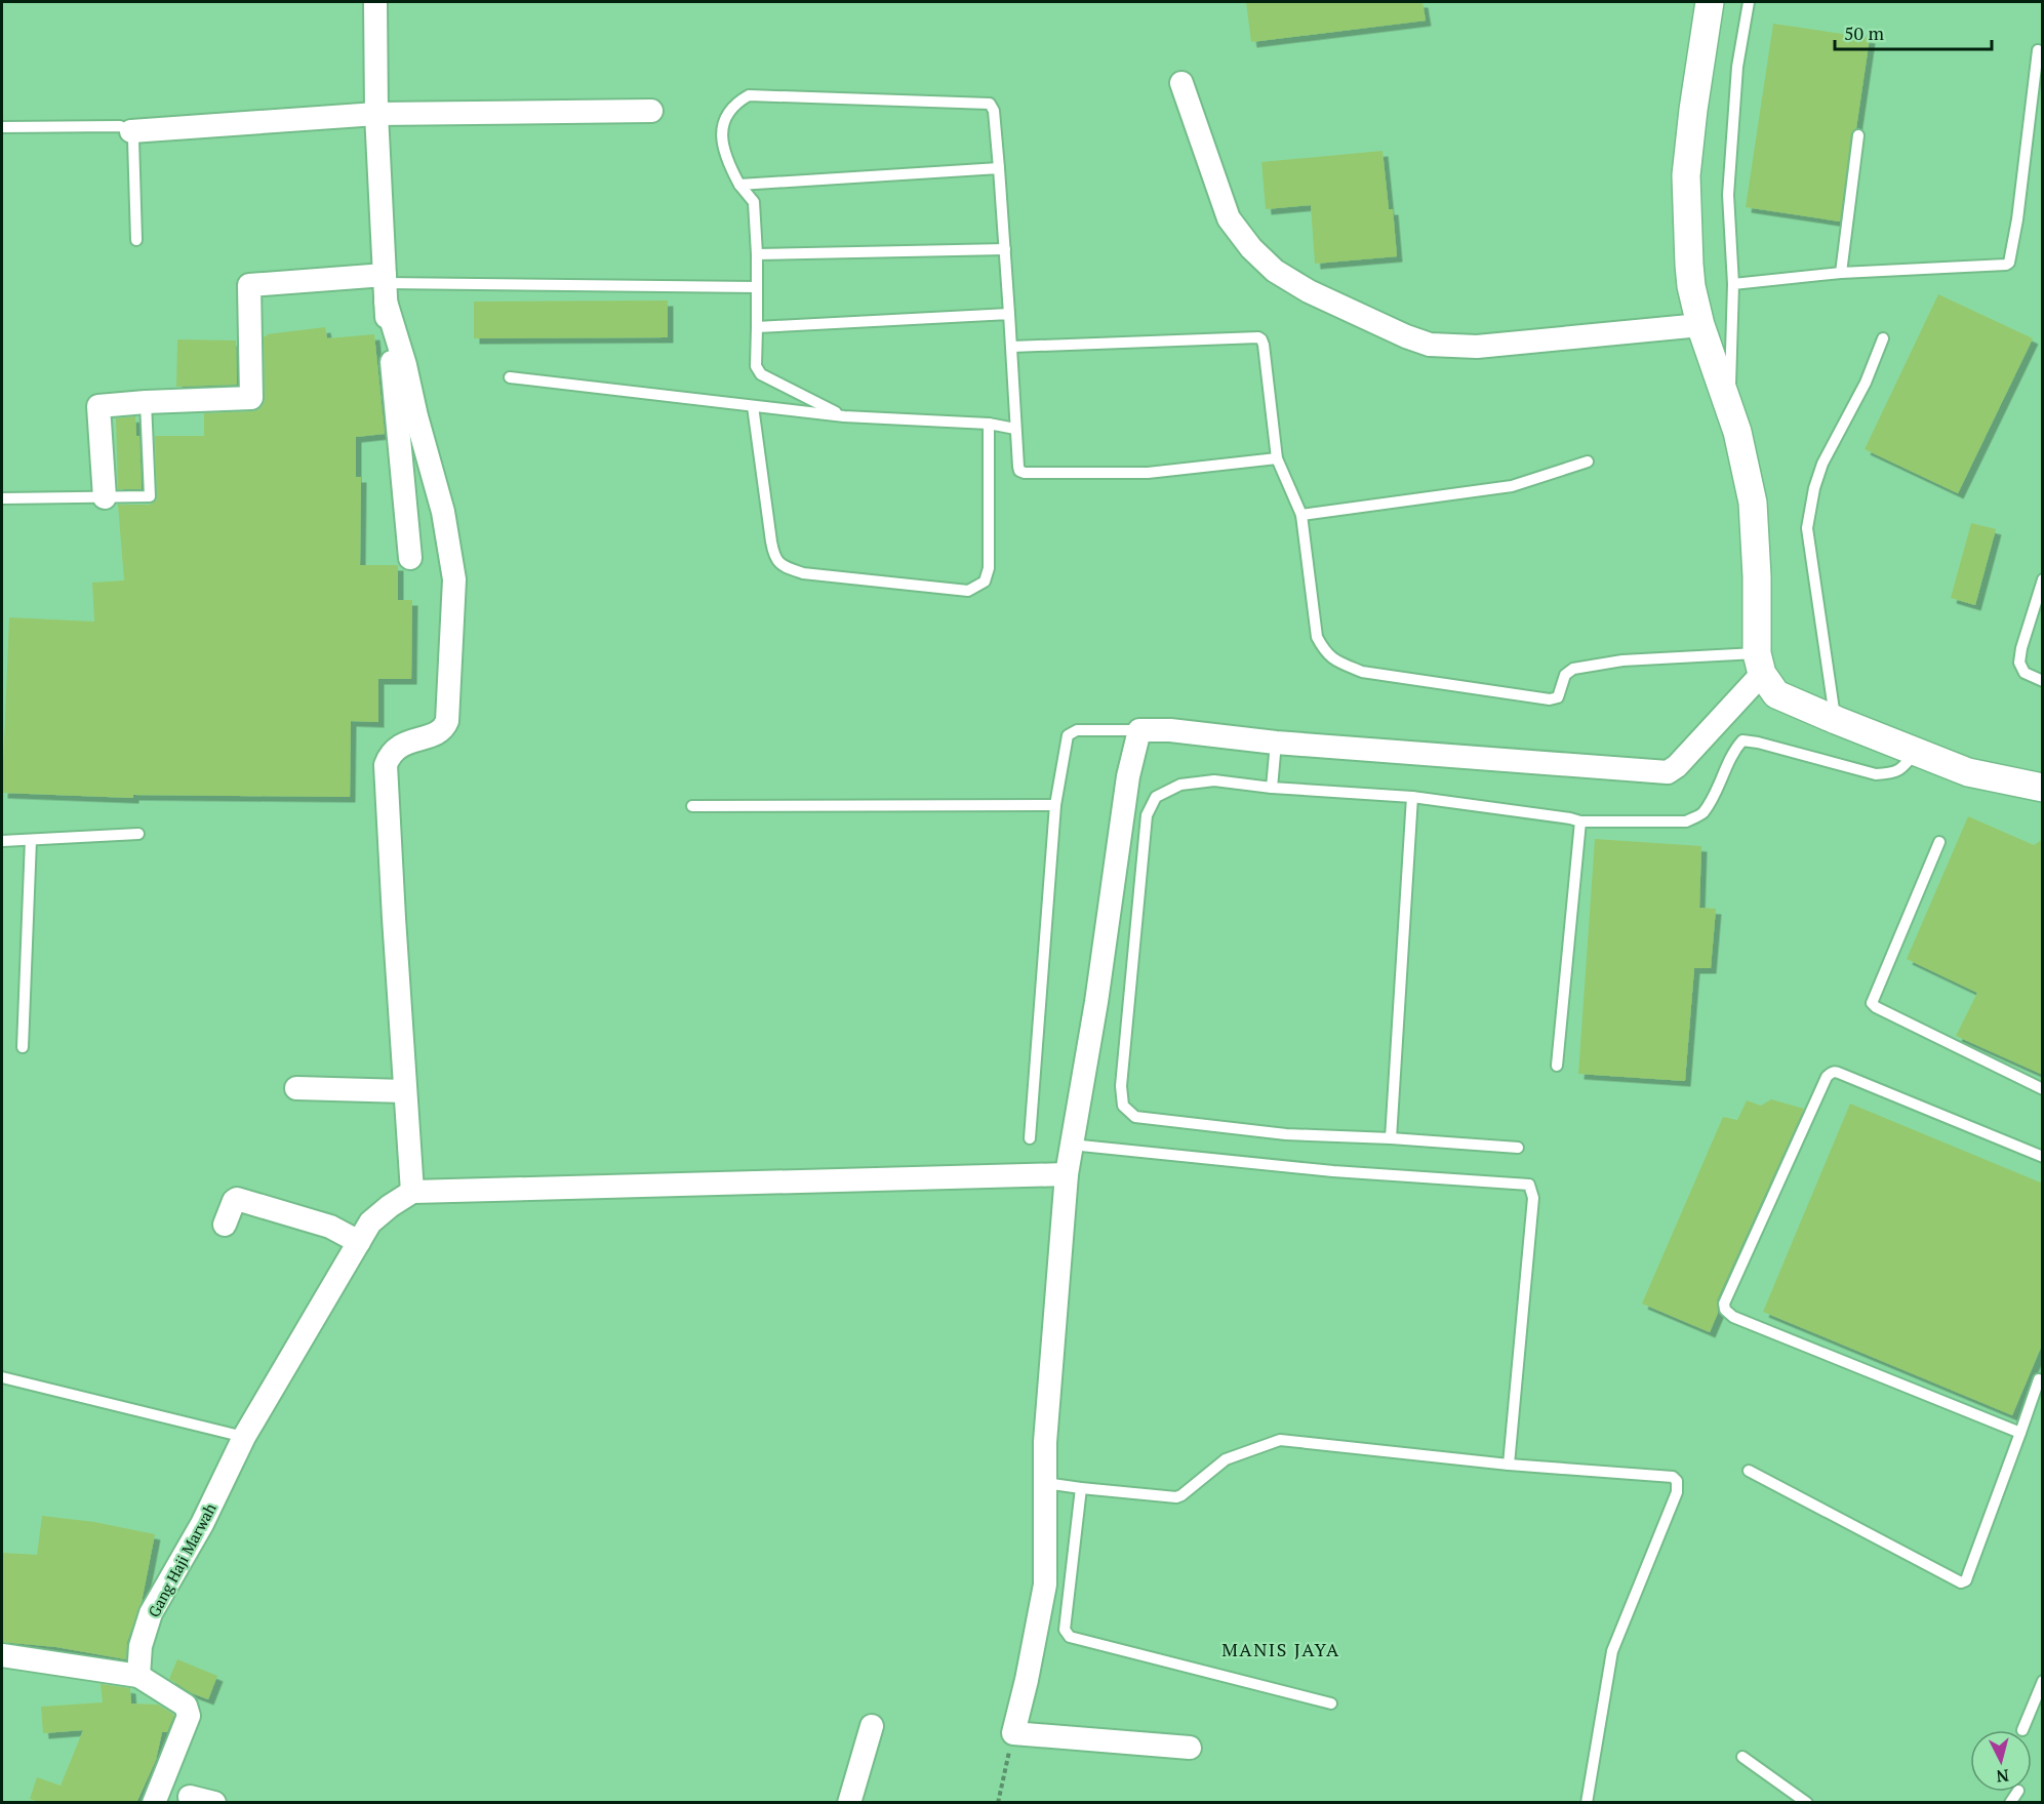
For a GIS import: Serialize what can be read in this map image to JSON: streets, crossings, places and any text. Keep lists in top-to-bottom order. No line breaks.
{"streets":{"street":["Gang Haji Marwah"]},"districts":["MANIS JAYA"],"scale_bar":"50 m","north":"bottom"}
